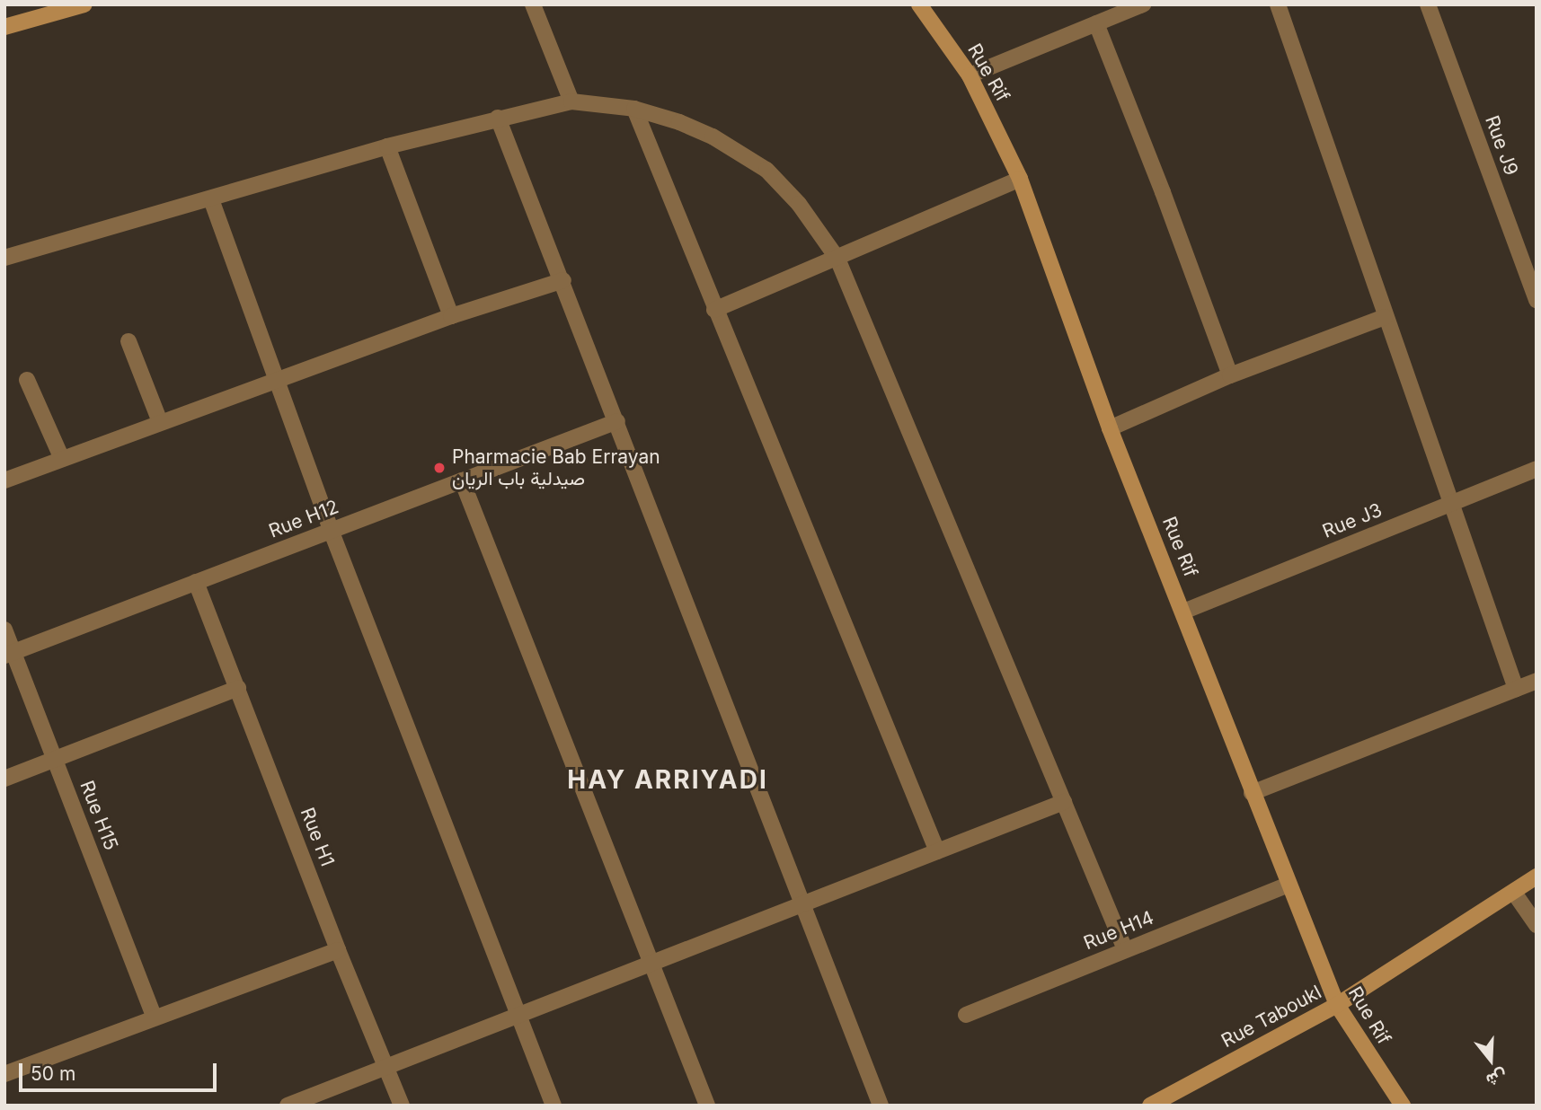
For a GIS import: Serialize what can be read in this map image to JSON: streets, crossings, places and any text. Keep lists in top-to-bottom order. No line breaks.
{"streets":{"street":["Rue Rif","Rue J9","Rue H12","Rue J3","Rue H15","Rue H1","Rue H14","Rue Taboukl"]},"crossings":[["Rue Rif","Rue J3"],["Rue Rif","Rue H14"],["Rue Rif","Rue Taboukl"],["Rue H12","Rue H15"],["Rue H12","Rue H1"]],"districts":["HAY ARRIYADI"],"places":["Pharmacie Bab Errayan صيدلية باب الريان"],"scale_bar":"50 m","north":"bottom"}
